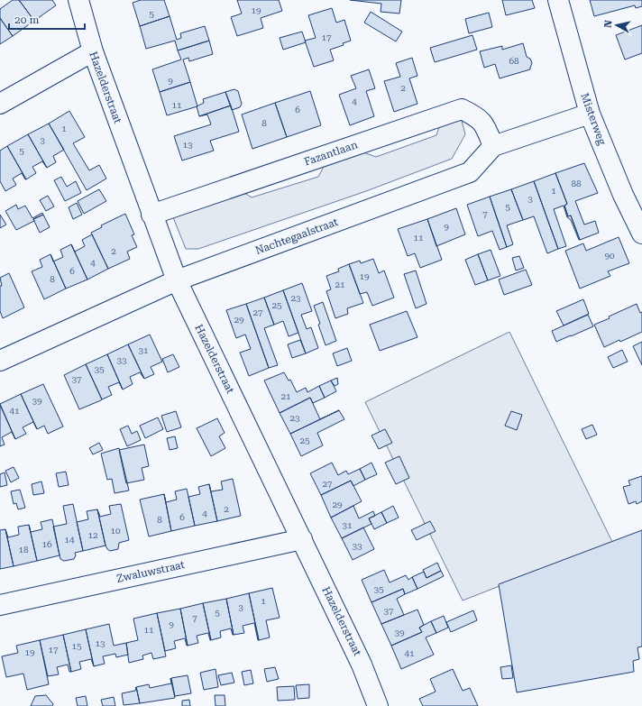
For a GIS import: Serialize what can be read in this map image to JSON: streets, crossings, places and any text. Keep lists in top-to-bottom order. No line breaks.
{"streets":{"street":["Hazelderstraat","Misterweg","Fazantlaan","Nachtegaalstraat","Zwaluwstraat"]},"crossings":[["Hazelderstraat","Fazantlaan"],["Hazelderstraat","Nachtegaalstraat"],["Hazelderstraat","Zwaluwstraat"],["Misterweg","Nachtegaalstraat"],["Fazantlaan","Nachtegaalstraat"]],"house_numbers":["19","5","17","68","9","2","4","11","6","8","1","3","13","5","88","1","3","5","7","9","11","2","90","4","6","19","8","21","23","25","27","29","31","33","35","37","21","39","41","23","25","27","29","2","4","6","8","31","10","12","14","16","33","18","35","1","3","37","5","7","9","11","39","13","15","17","19","41"],"scale_bar":"20 m","north":"left"}
